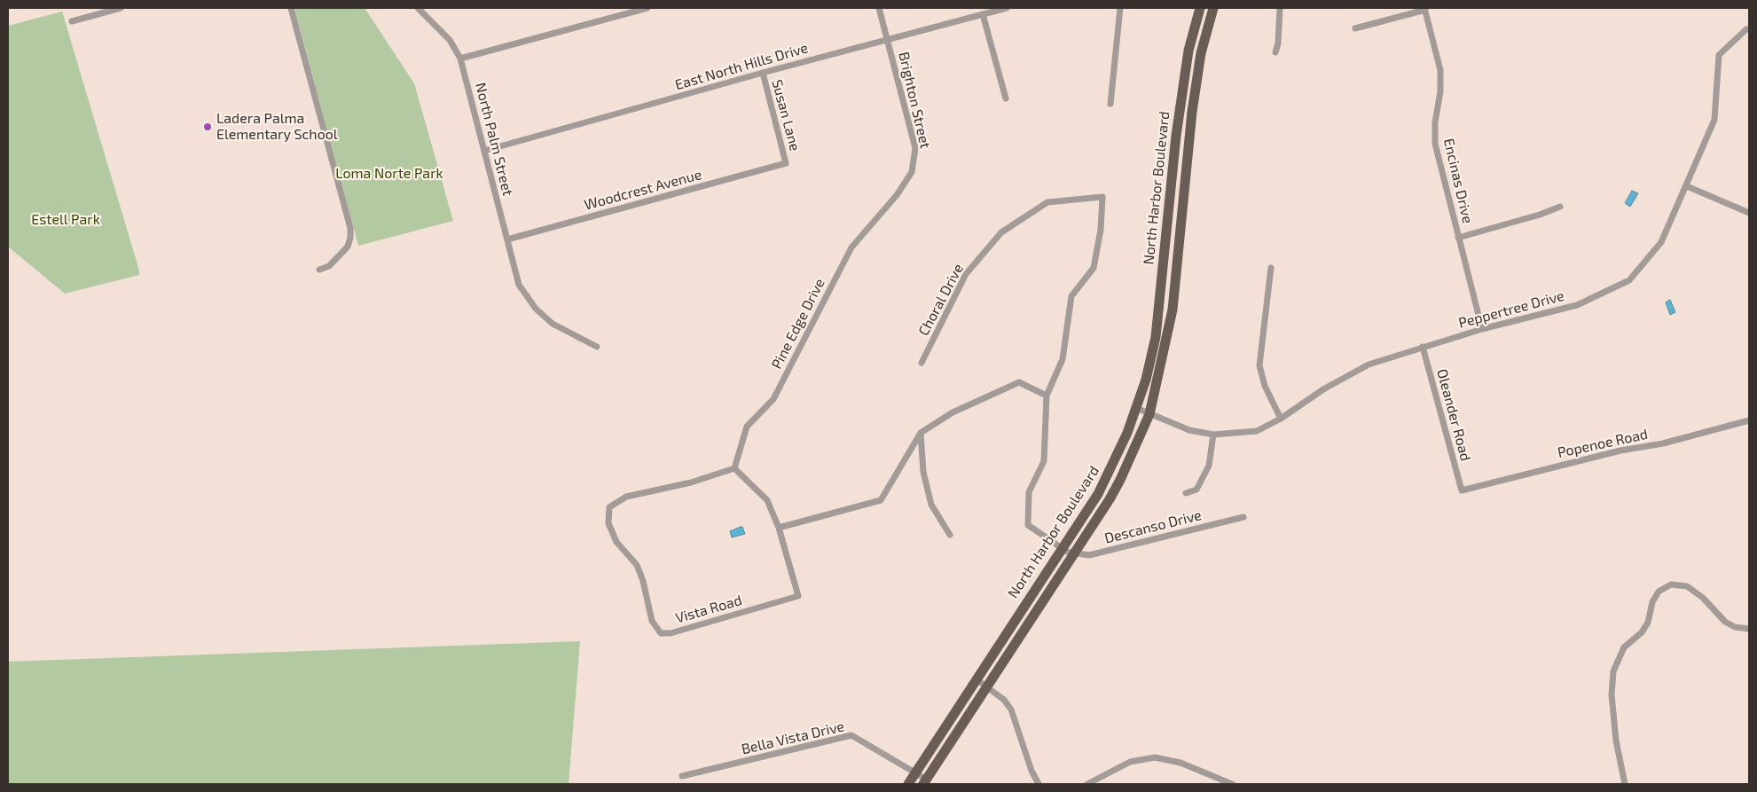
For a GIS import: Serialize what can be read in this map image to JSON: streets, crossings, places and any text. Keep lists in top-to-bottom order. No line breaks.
{"streets":{"main road":["North Harbor Boulevard"],"street":["East North Hills Drive","Brighton Street","Susan Lane","North Palm Street","Encinas Drive","Woodcrest Avenue","Choral Drive","Peppertree Drive","Pine Edge Drive","Oleander Road","Popenoe Road","Descanso Drive","Vista Road","Bella Vista Drive"]},"crossings":[["East North Hills Drive","Brighton Street"],["East North Hills Drive","Susan Lane"],["East North Hills Drive","North Palm Street"],["Brighton Street","Pine Edge Drive"],["Susan Lane","Woodcrest Avenue"],["North Palm Street","Woodcrest Avenue"],["Encinas Drive","Peppertree Drive"],["North Harbor Boulevard","Peppertree Drive"],["North Harbor Boulevard","Descanso Drive"],["North Harbor Boulevard","Bella Vista Drive"],["Peppertree Drive","Oleander Road"],["Pine Edge Drive","Vista Road"],["Oleander Road","Popenoe Road"]],"parks":["Loma Norte Park","Estell Park"],"places":["Ladera Palma Elementary School"]}
